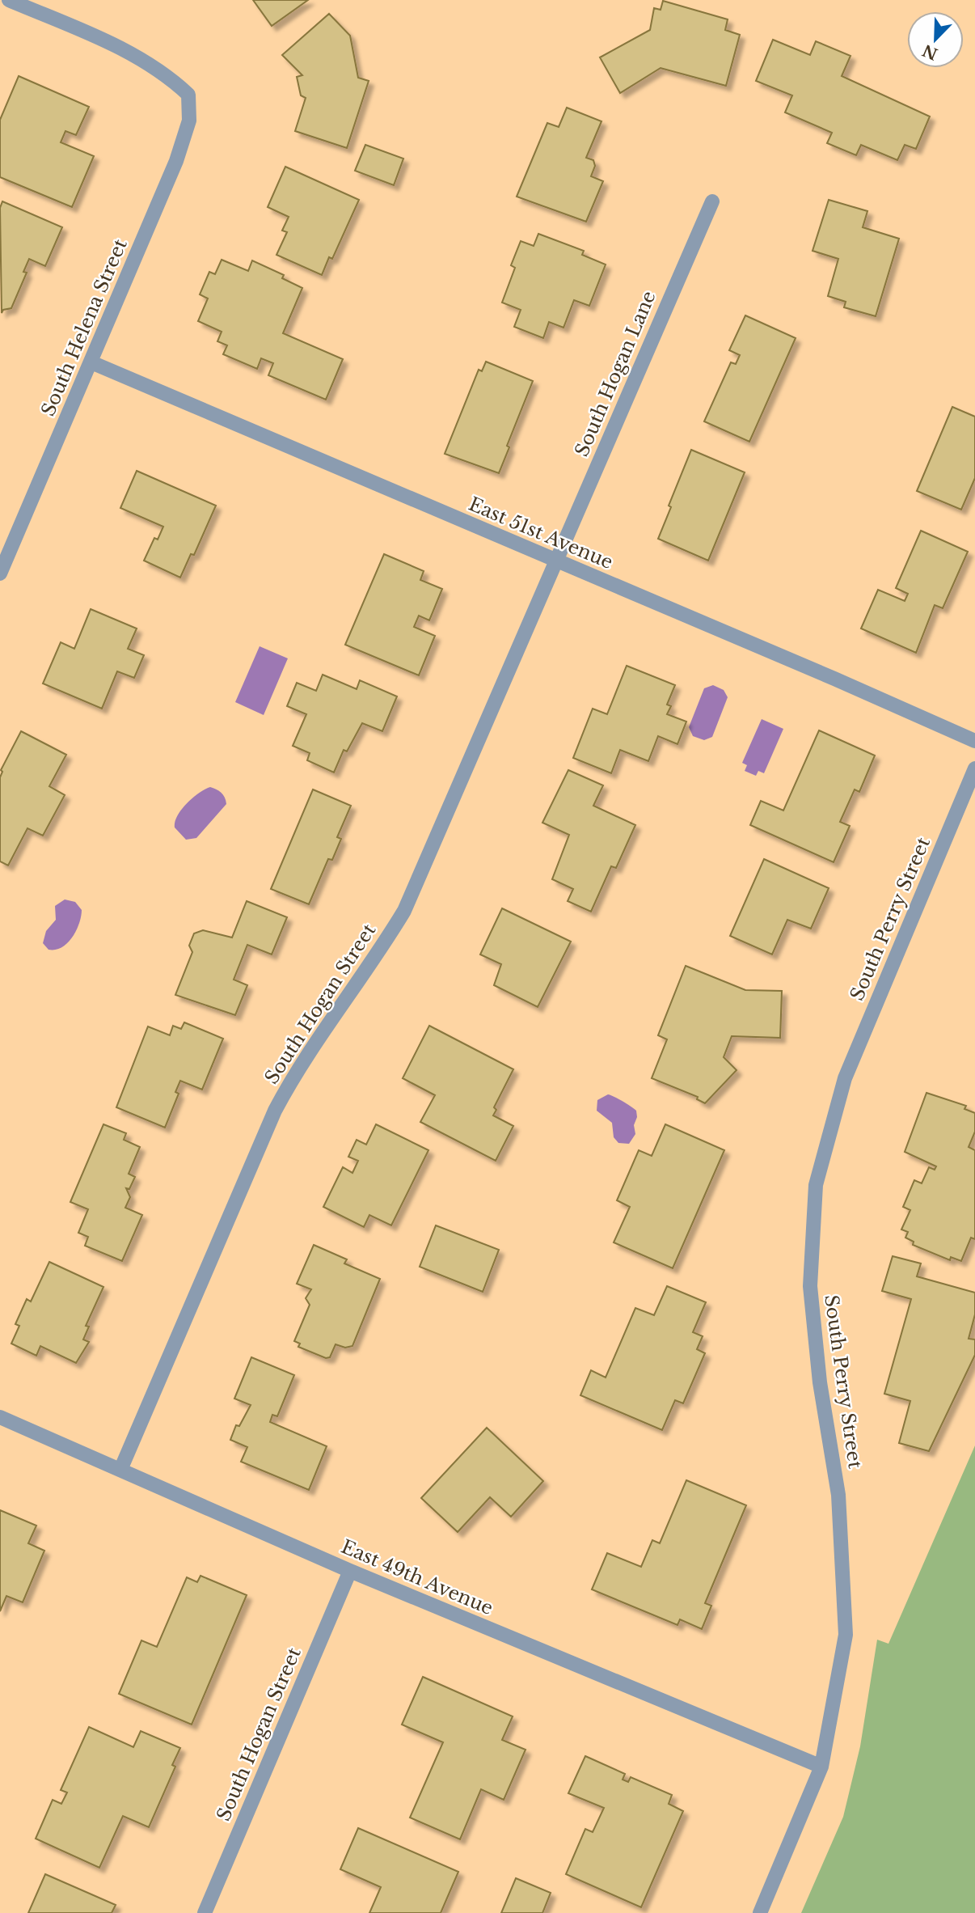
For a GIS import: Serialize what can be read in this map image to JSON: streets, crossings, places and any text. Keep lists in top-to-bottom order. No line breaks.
{"streets":{"street":["South Helena Street","South Hogan Lane","East 51st Avenue","South Perry Street","South Hogan Street","East 49th Avenue"]},"crossings":[["South Helena Street","East 51st Avenue"],["South Hogan Lane","East 51st Avenue"],["South Hogan Lane","South Hogan Street"],["East 51st Avenue","South Hogan Street"],["South Perry Street","East 49th Avenue"],["South Hogan Street","East 49th Avenue"]],"north":"bottom left"}
